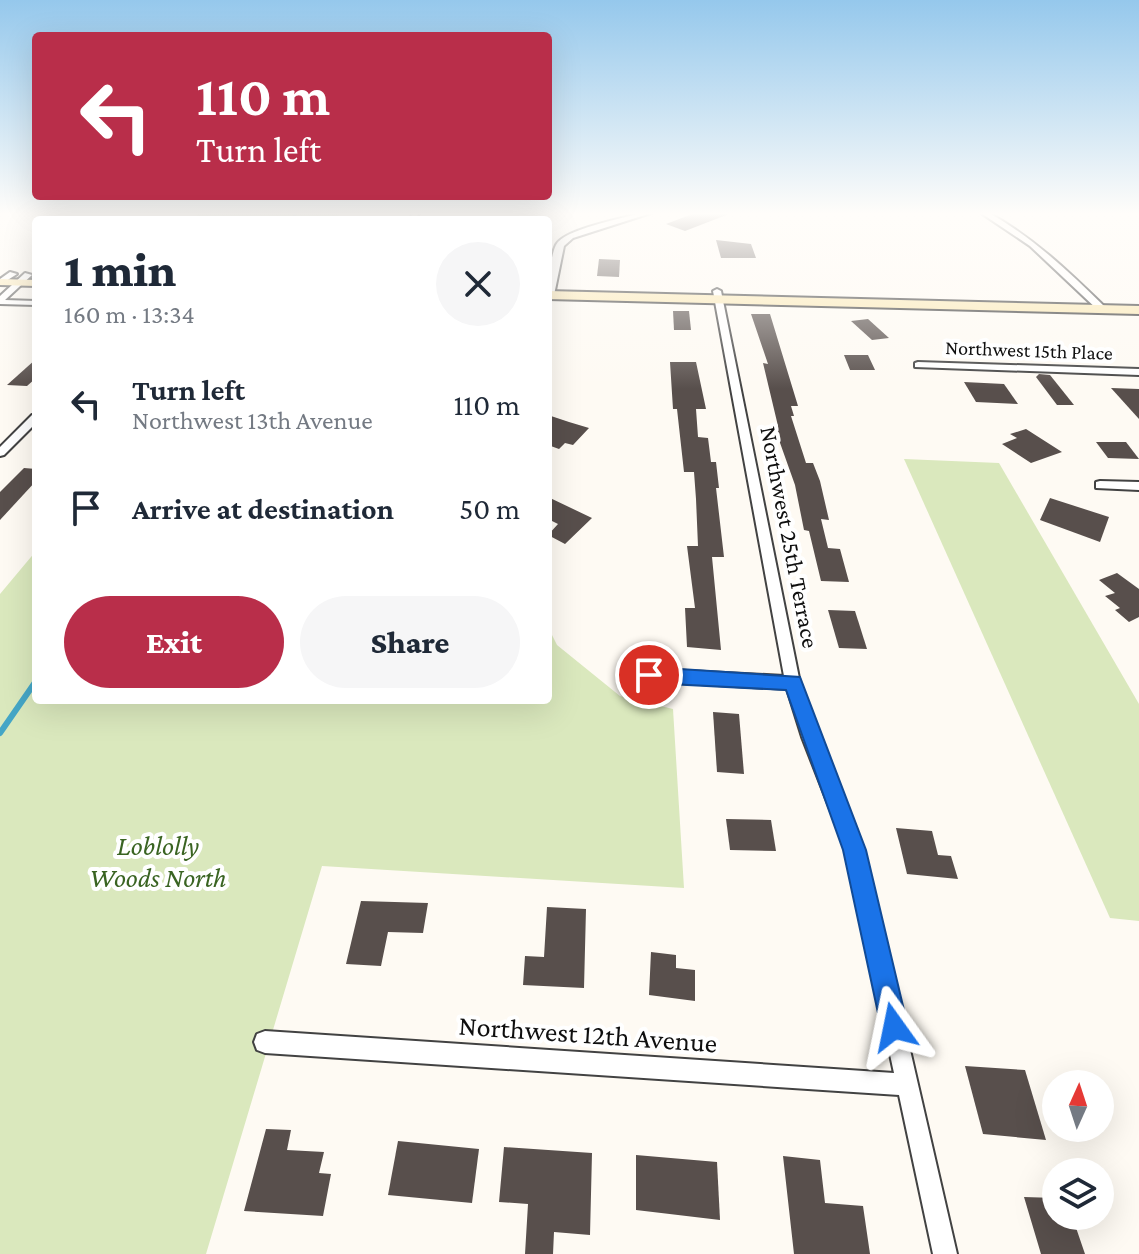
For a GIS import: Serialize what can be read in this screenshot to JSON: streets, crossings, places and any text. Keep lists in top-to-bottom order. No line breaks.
{"streets":{"street":["Northwest 15th Place","Northwest 25th Terrace","Northwest 12th Avenue"]},"crossings":[["Northwest 25th Terrace","Northwest 12th Avenue"]],"parks":["Loblolly Woods North"],"north":"top","page":{"turn":["110 m","Turn left"],"heading":["1 min","160 m · 13:34"],"list":[{"name":"Turn left","note":"Northwest 13th Avenue","value":"110 m"},{"name":"Arrive at destination","value":"50 m"}],"buttons":["Exit","Share"]}}
